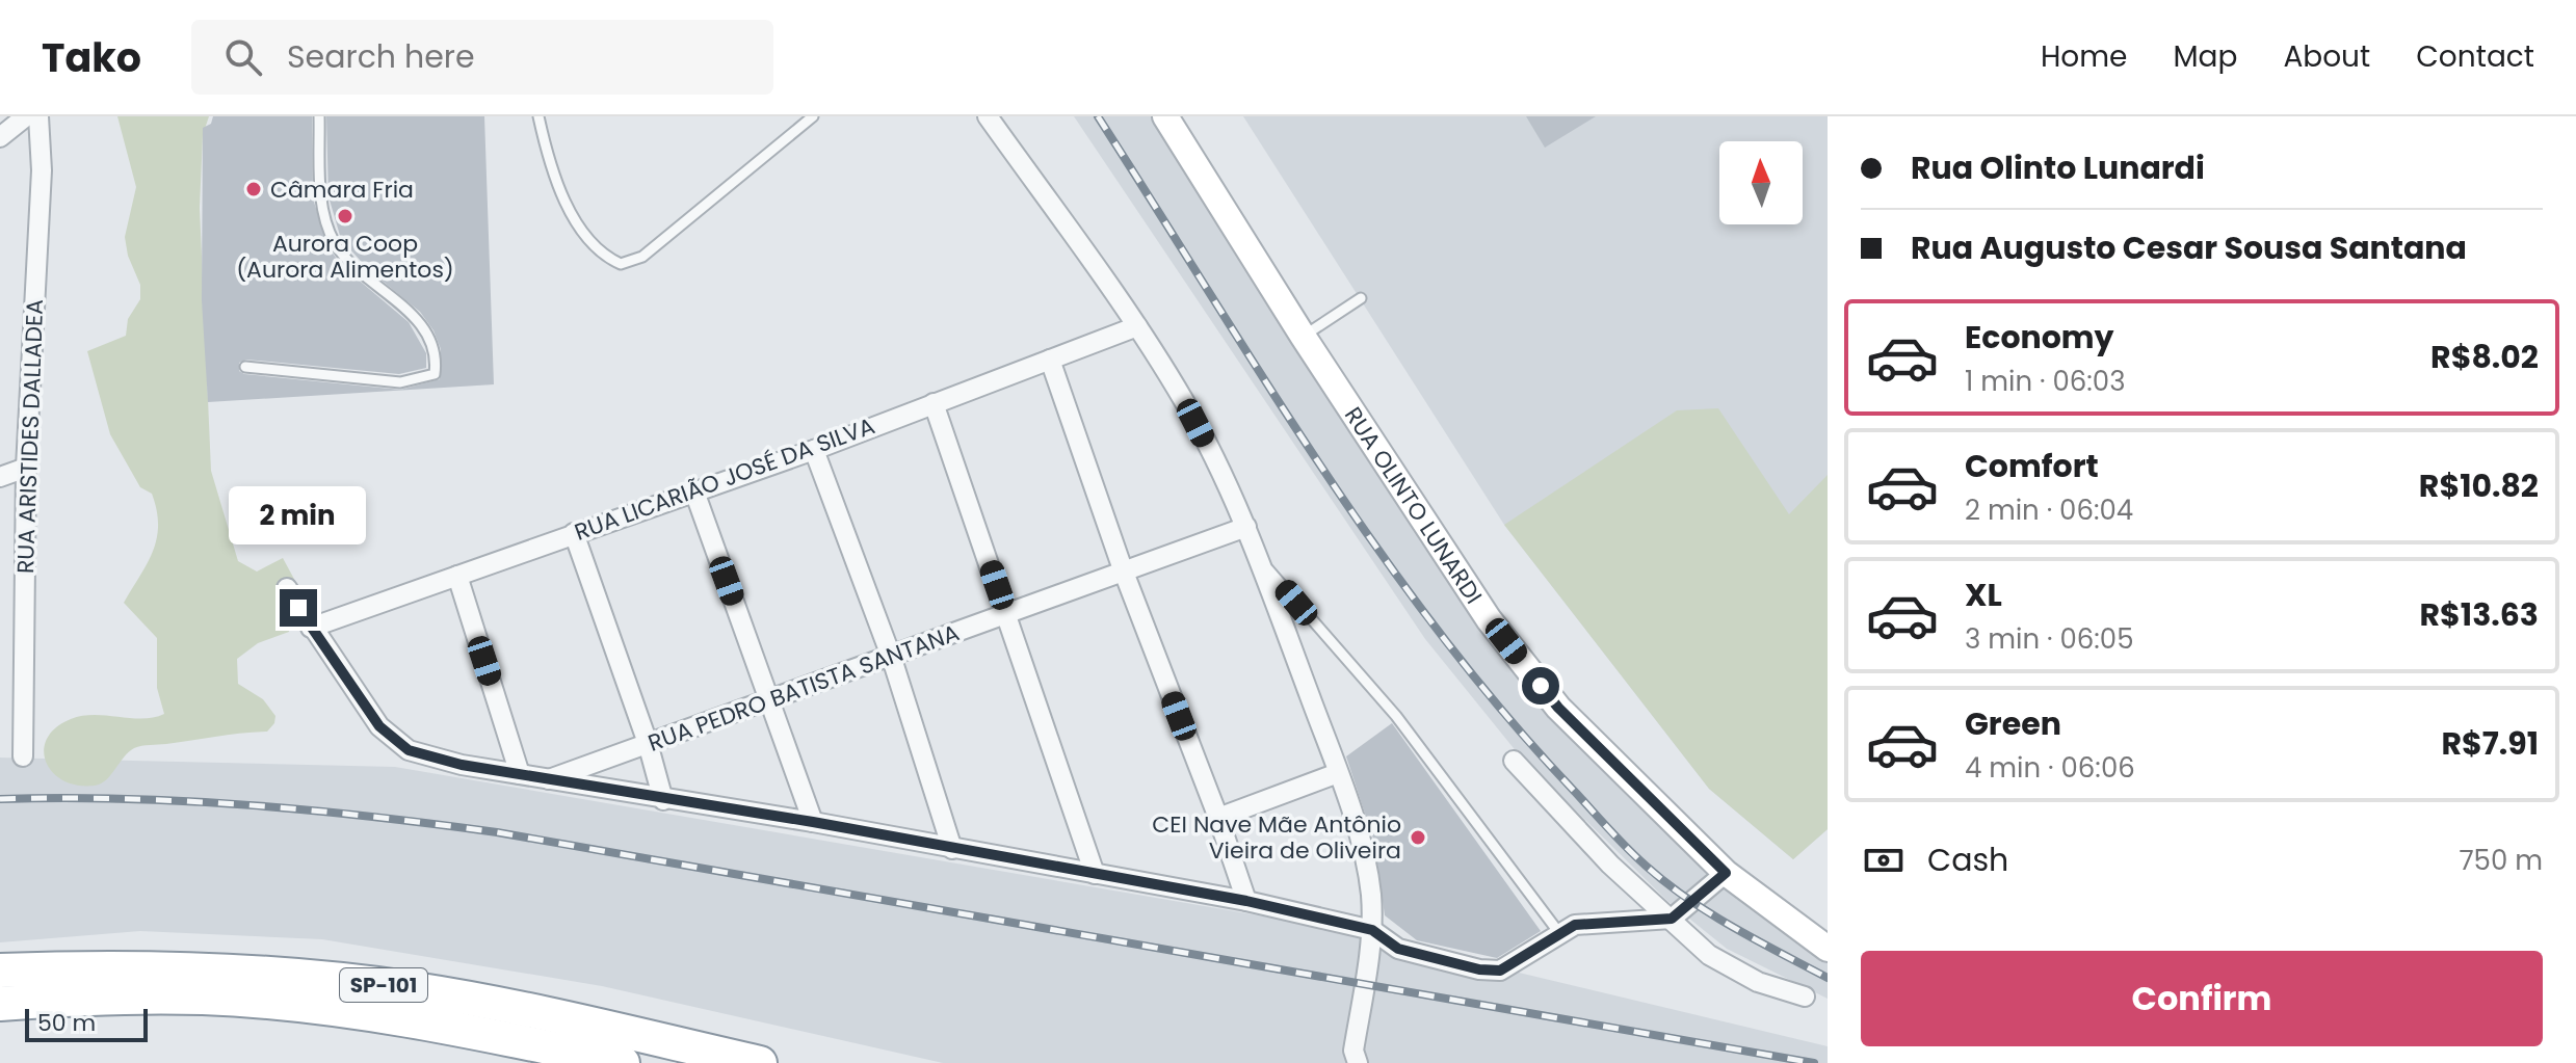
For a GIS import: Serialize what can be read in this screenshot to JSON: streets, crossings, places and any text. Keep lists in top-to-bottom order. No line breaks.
{"streets":{"highway":["SP-101"],"street":["RUA ARISTIDES DALLADEA","RUA LICARIÃO JOSÉ DA SILVA","RUA OLINTO LUNARDI","RUA PEDRO BATISTA SANTANA"]},"places":["Câmara Fria","Aurora Coop (Aurora Alimentos)","CEI Nave Mãe Antônio Vieira de Oliveira"],"scale_bar":"50 m","north":"top","page":{"header":"Tako","search":"Search here","nav":["Home","Map","About","Contact"],"banner":["Rua Olinto Lunardi","Rua Augusto Cesar Sousa Santana"],"list":[{"name":"Economy","note":"1 min · 06:03","value":"R$8.02"},{"name":"Comfort","note":"2 min · 06:04","value":"R$10.82"},{"name":"XL","note":"3 min · 06:05","value":"R$13.63"},{"name":"Green","note":"4 min · 06:06","value":"R$7.91"}],"bubble":"2 min","pay":["Cash","750 m"],"buttons":"Confirm","scale":"50 m"}}
